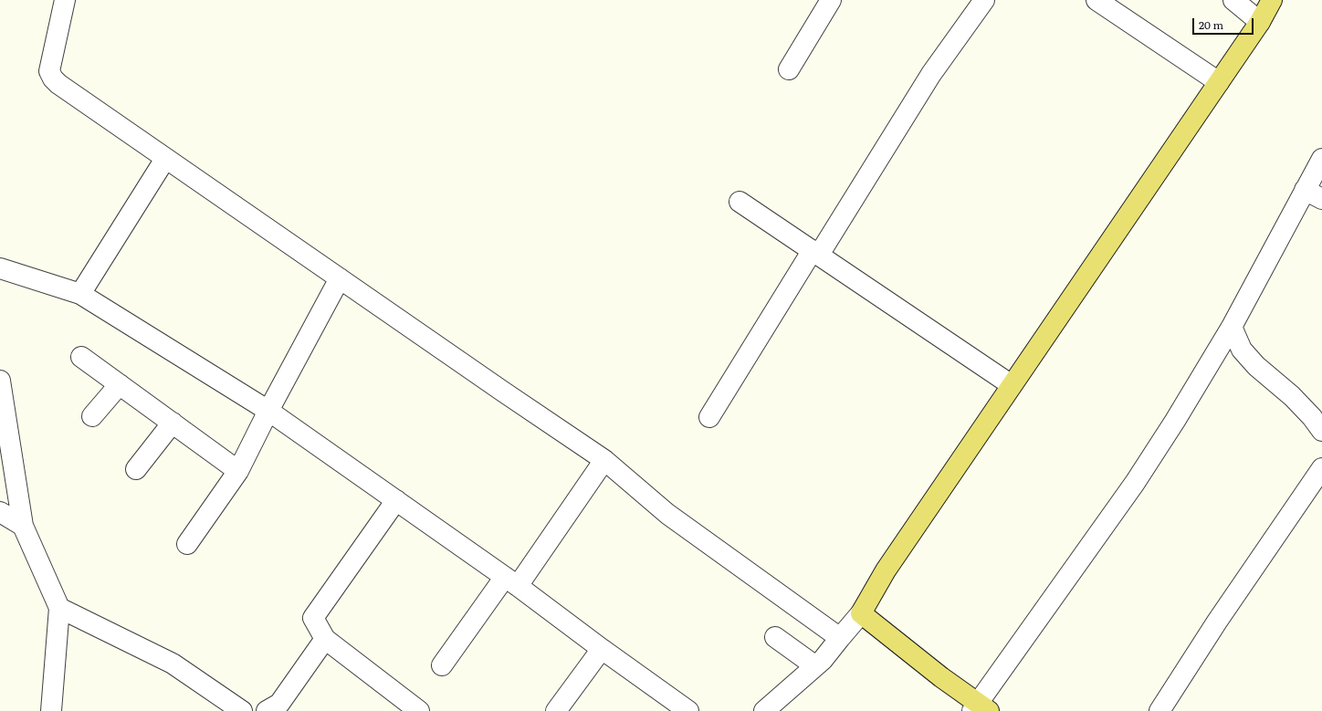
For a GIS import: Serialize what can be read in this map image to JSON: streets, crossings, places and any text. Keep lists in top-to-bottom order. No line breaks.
{"scale_bar":"20 m"}
